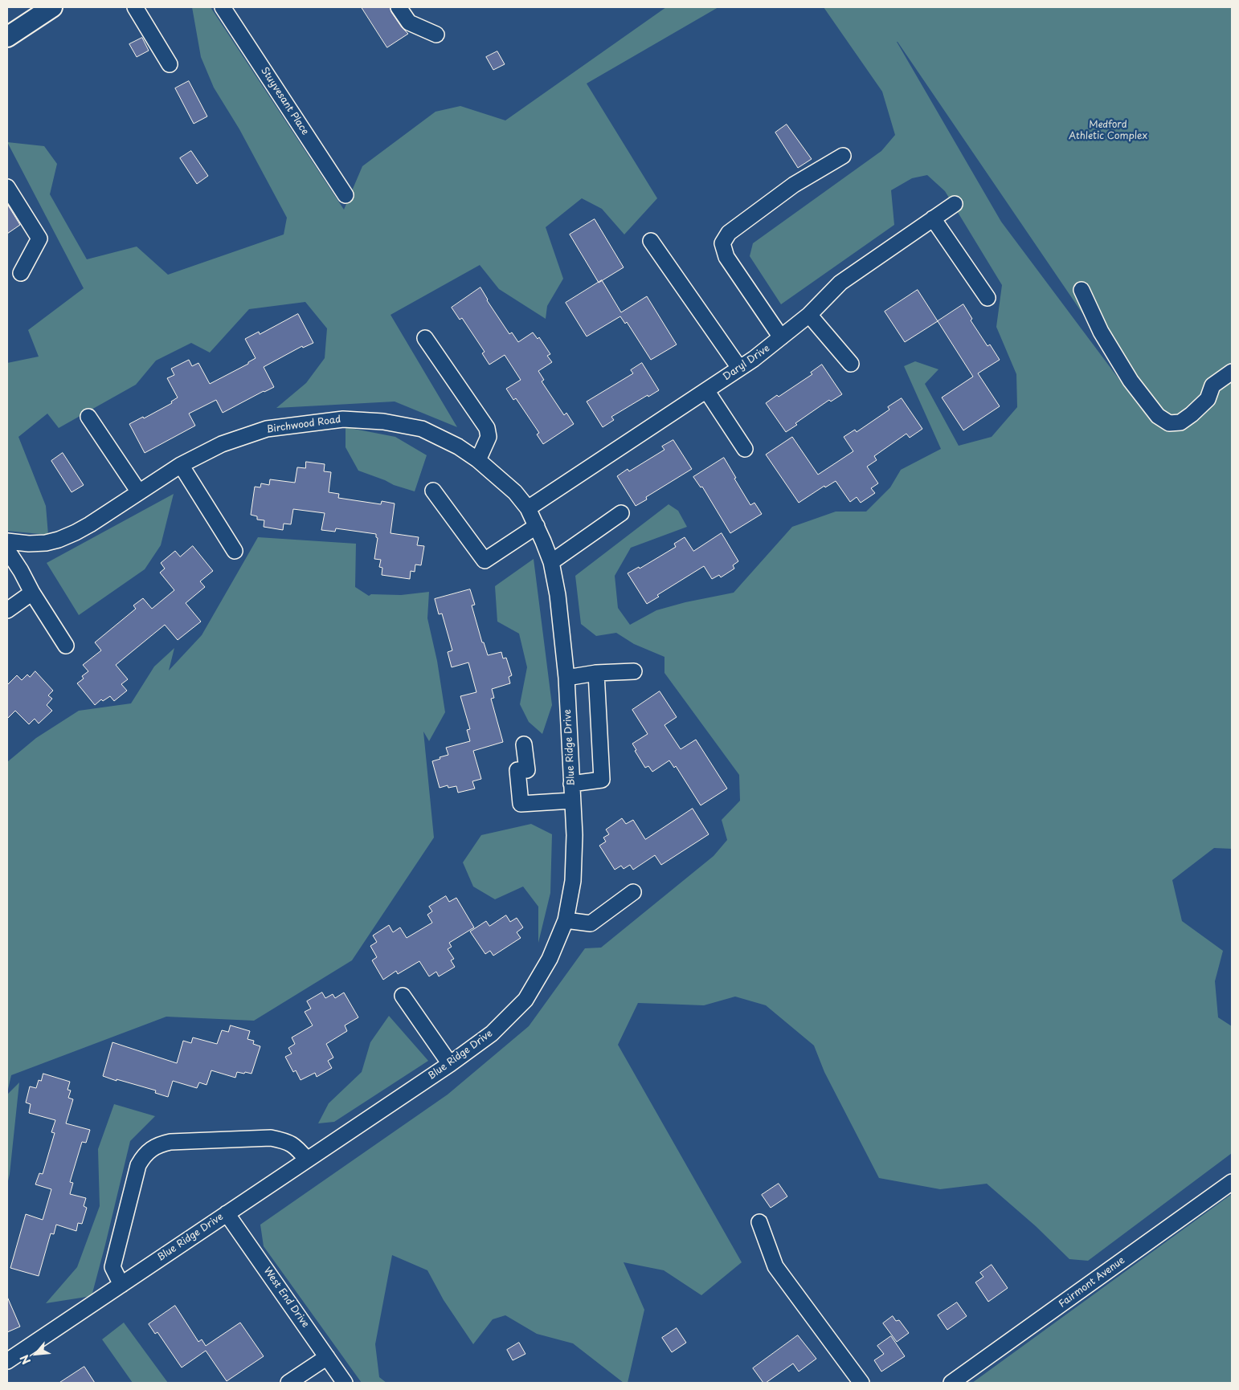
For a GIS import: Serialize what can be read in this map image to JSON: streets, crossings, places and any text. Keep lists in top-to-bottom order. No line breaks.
{"streets":{"street":["Stuyvesant Place","Daryl Drive","Birchwood Road","Blue Ridge Drive","Fairmont Avenue","West End Drive"]},"crossings":[["Daryl Drive","Birchwood Road"],["Daryl Drive","Blue Ridge Drive"],["Birchwood Road","Blue Ridge Drive"],["Blue Ridge Drive","West End Drive"]],"parks":["Medford Athletic Complex"],"north":"bottom left"}
